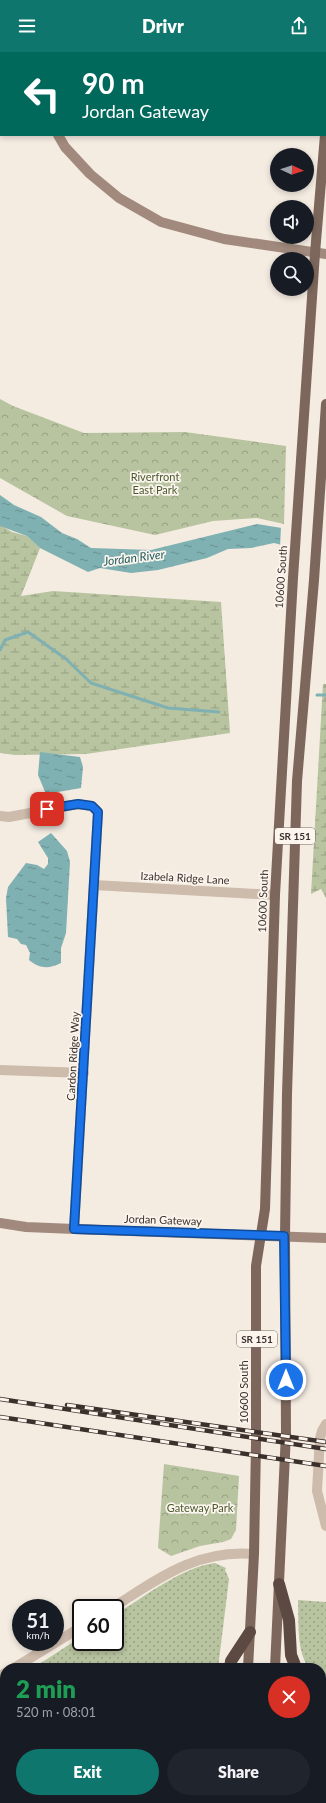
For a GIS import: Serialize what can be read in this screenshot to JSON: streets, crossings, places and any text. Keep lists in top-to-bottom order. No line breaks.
{"streets":{"main road":["10600 South","SR 151","Jordan Gateway"],"street":["Izabela Ridge Lane","Cardon Ridge Way"]},"crossings":[["10600 South","Izabela Ridge Lane"],["10600 South","Jordan Gateway"],["SR 151","Jordan Gateway"],["Izabela Ridge Lane","Cardon Ridge Way"],["Cardon Ridge Way","Jordan Gateway"]],"water":["Jordan River"],"parks":["Riverfront East Park","Gateway Park"],"north":"right","page":{"header":"Drivr","turn":["90 m","Jordan Gateway"],"speed":"51 km/h","limit":"60","heading":["2 min","520 m · 08:01"],"buttons":["Exit","Share"]}}
